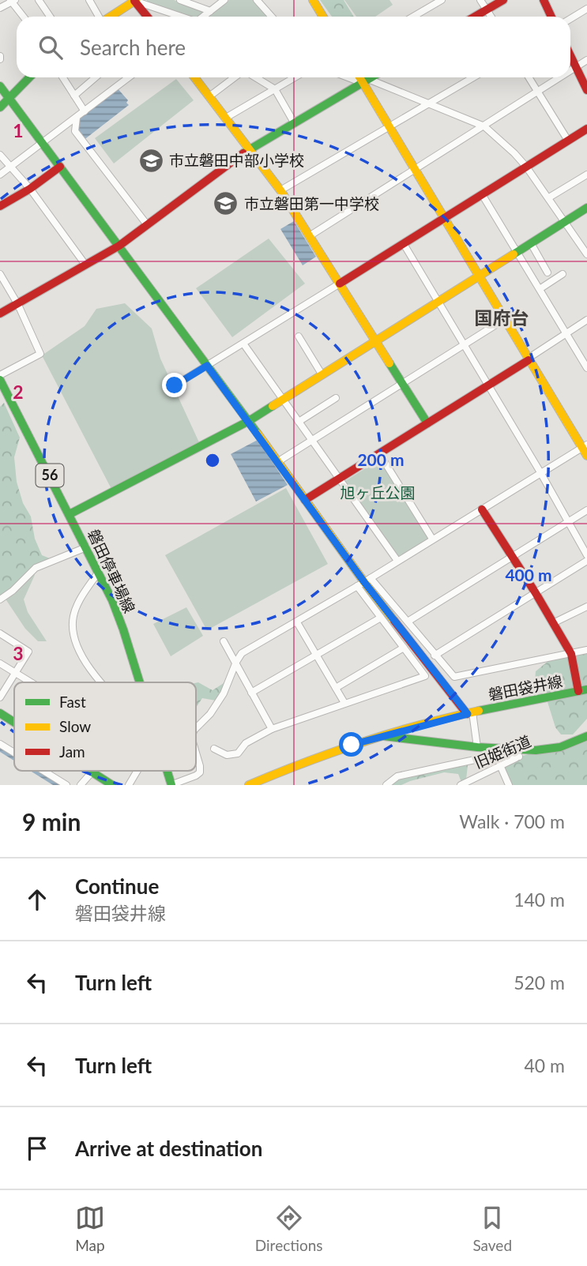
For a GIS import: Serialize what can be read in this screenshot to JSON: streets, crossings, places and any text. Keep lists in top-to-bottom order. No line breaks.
{"streets":{"street":["56","磐田停車場線","磐田袋井線","旧姫街道"]},"districts":["国府台"],"parks":["旭ヶ丘公園"],"places":{"school or university":["市立磐田中部小学校","市立磐田第一中学校"]},"legend":["Fast","Slow","Jam"],"page":{"search":"Search here","heading":["9 min","Walk · 700 m"],"list":[["Continue","磐田袋井線","140 m"],["Turn left","520 m"],["Turn left","40 m"],"Arrive at destination"],"nav":["Map","Directions","Saved"]},"grid":{"rows":["1","2","3"]},"rings":["200 m","400 m"]}
